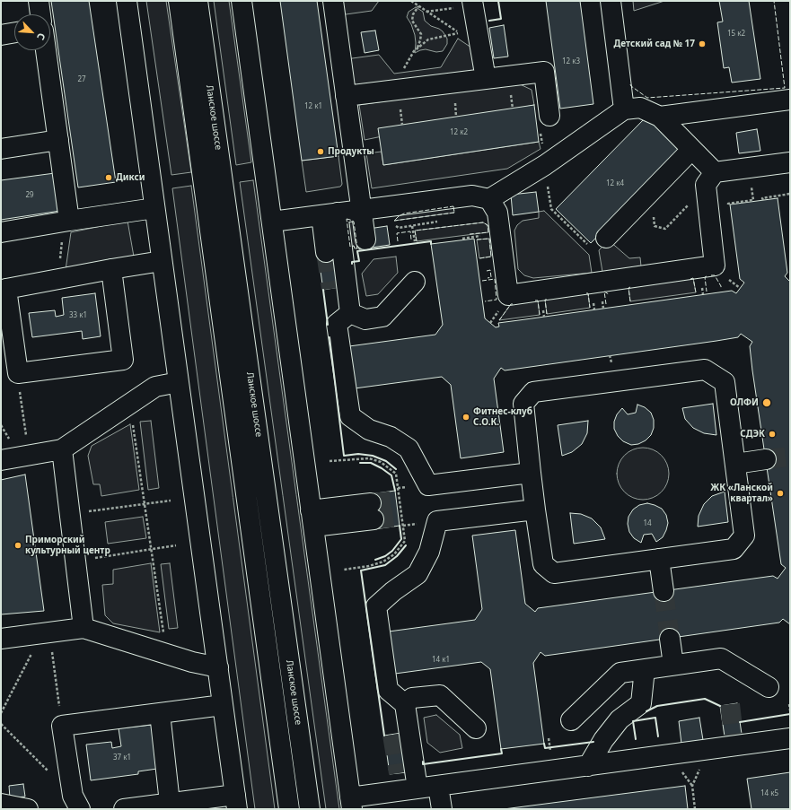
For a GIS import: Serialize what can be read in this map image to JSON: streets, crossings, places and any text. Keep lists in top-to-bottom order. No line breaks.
{"streets":{"main road":["Ланское шоссе"]},"places":["Детский сад № 17","Продукты","Дикси","ОЛФИ","Фитнес-клуб С.О.К.","СДЭК","ЖК «Ланской квартал»","Приморский культурный центр"],"house_numbers":["15 к2","12 к3","27","12 к1","12 к2","12 к4","29","33 к1","14","14 к1","37 к1","14 к5"],"north":"bottom right"}
